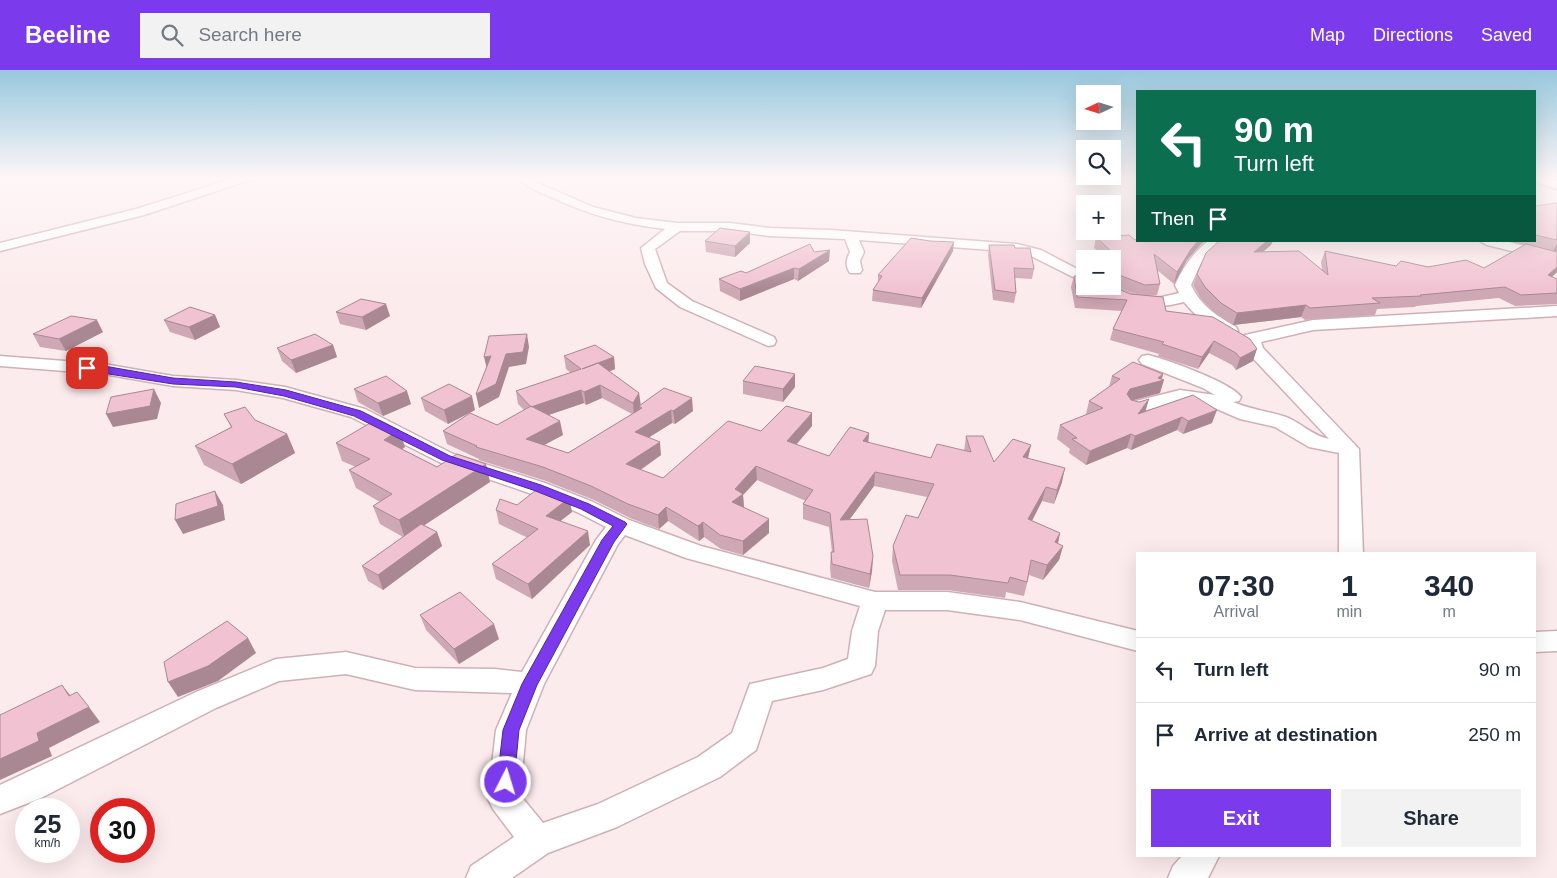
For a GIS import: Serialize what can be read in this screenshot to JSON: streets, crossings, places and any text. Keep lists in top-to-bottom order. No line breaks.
{"north":"left","page":{"header":"Beeline","search":"Search here","nav":["Map","Directions","Saved"],"map_buttons":["+","−"],"turn":["90 m","Turn left"],"then":"Then","eta":["07:30","Arrival","1","min","340","m"],"list":[{"name":"Turn left","value":"90 m"},{"name":"Arrive at destination","value":"250 m"}],"buttons":["Exit","Share"],"speed":"25 km/h","limit":"30"}}
